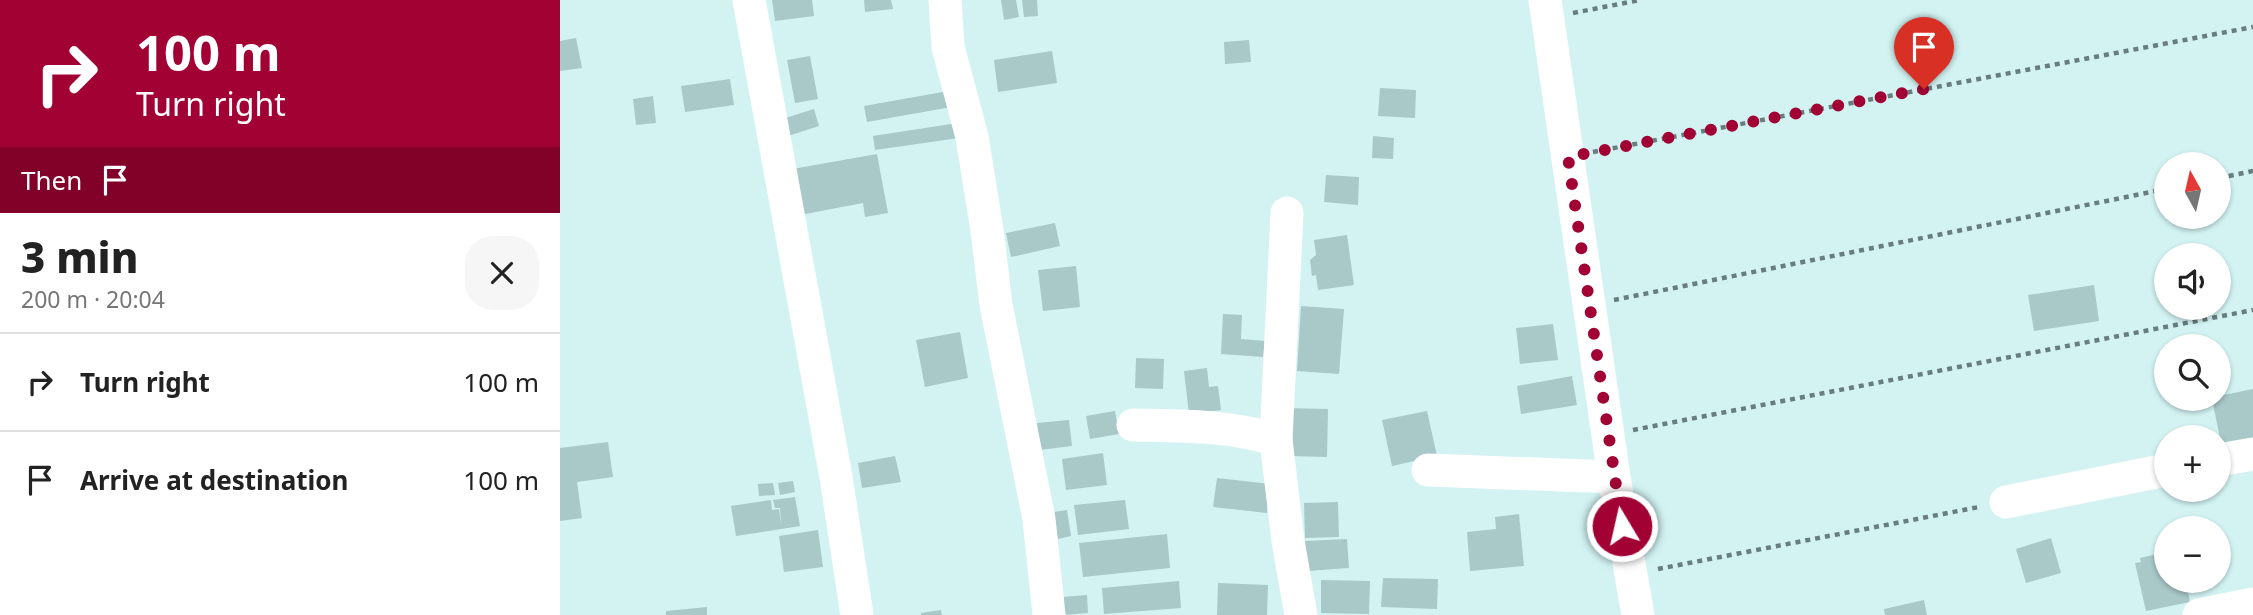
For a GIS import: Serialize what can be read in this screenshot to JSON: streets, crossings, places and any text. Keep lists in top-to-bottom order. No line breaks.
{"north":"top","page":{"turn":["100 m","Turn right"],"then":"Then","map_buttons":["+","−"],"heading":["3 min","200 m · 20:04"],"list":[{"name":"Turn right","value":"100 m"},{"name":"Arrive at destination","value":"100 m"}]}}
